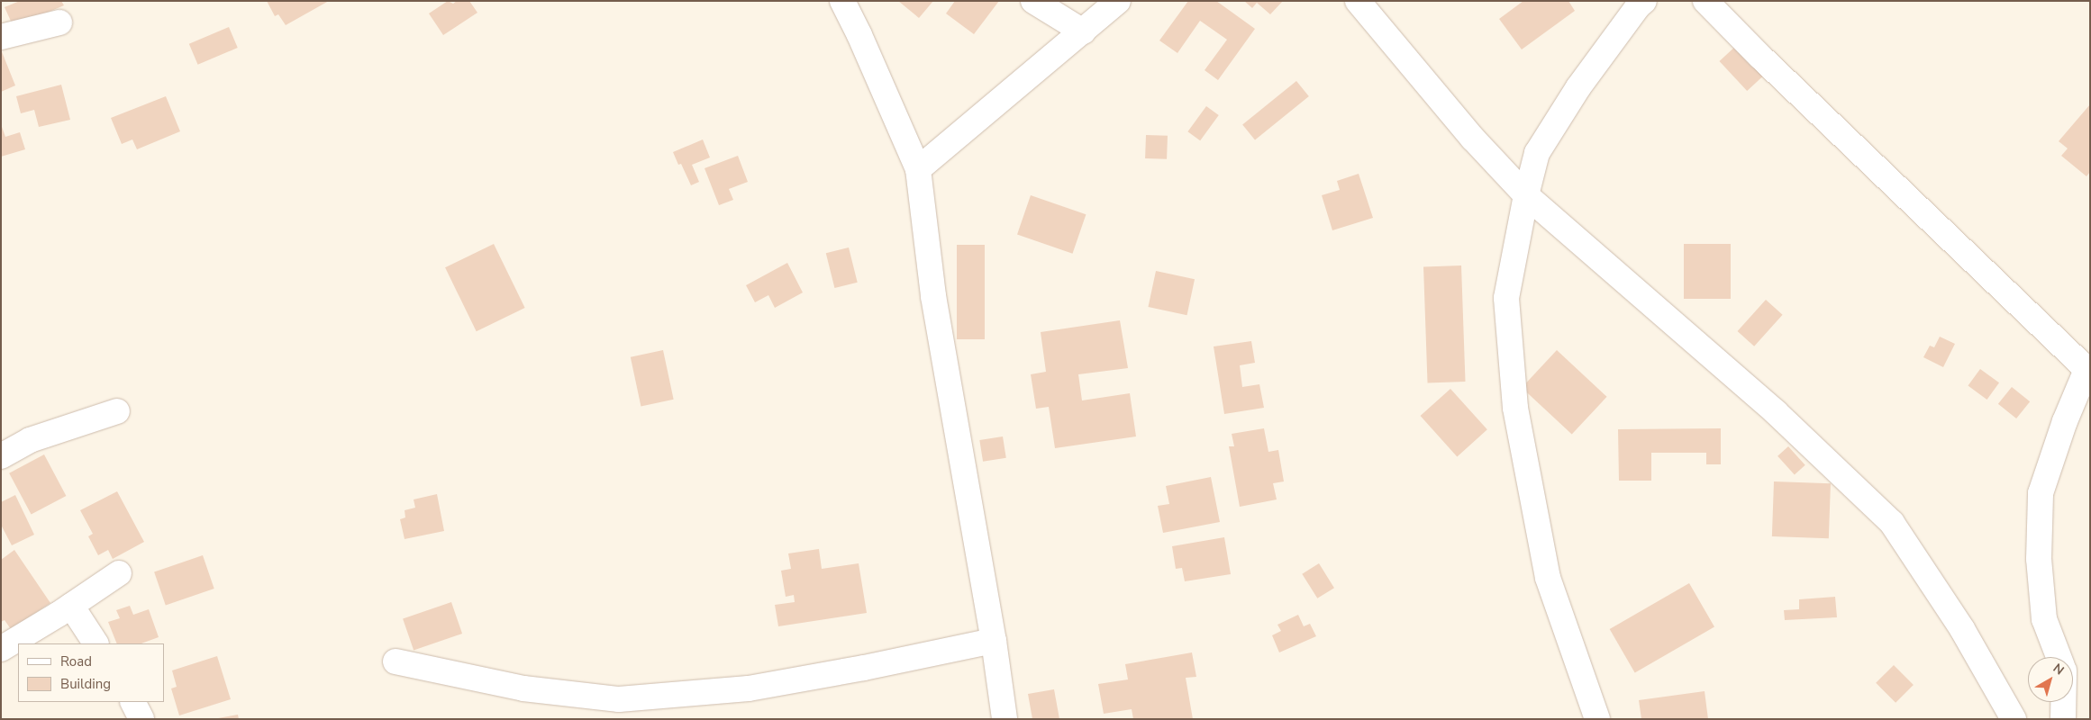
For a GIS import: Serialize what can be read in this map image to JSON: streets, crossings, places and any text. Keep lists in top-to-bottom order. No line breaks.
{"legend":["Road","Building"],"north":"top right"}
